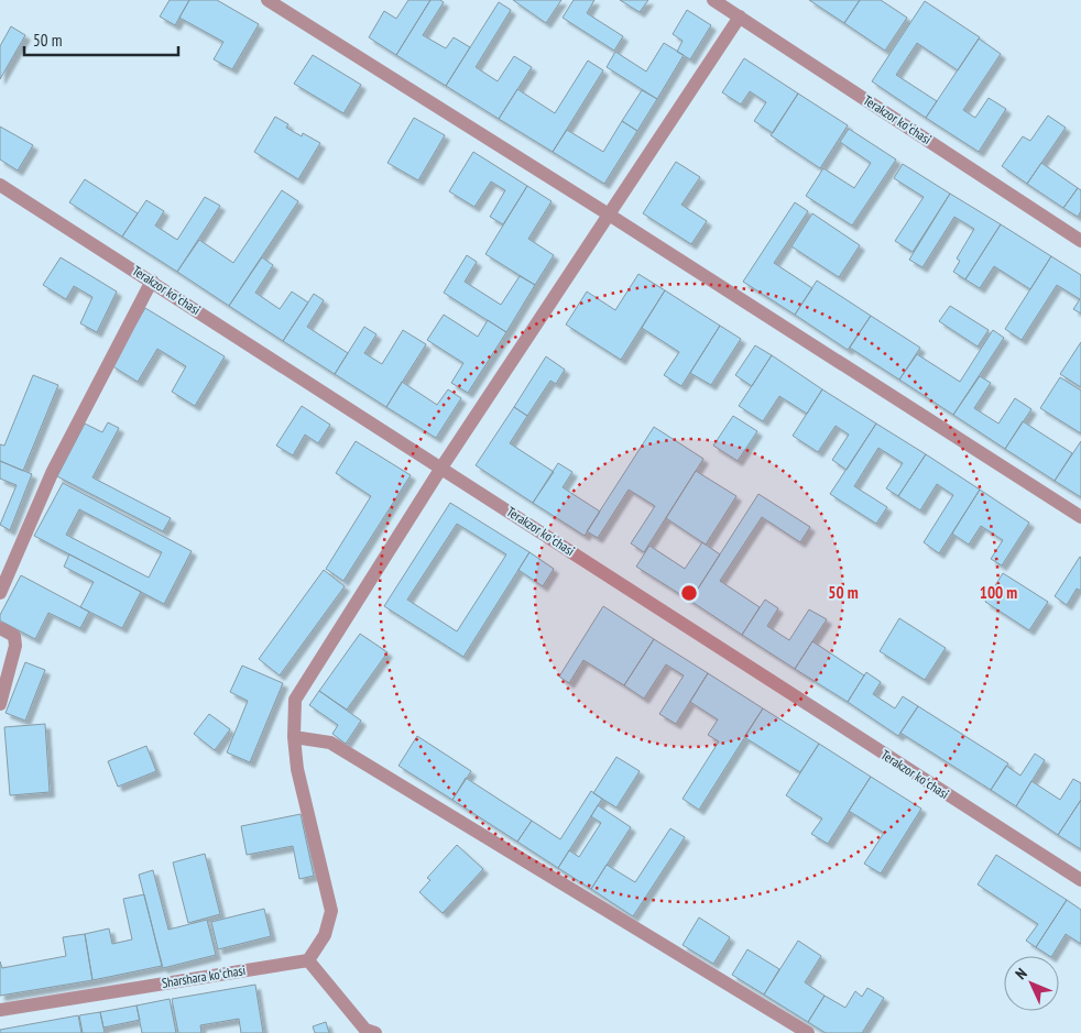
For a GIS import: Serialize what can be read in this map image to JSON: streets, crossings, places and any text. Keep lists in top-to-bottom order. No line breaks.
{"streets":{"street":["Terakzor koʻchasi","Sharshara koʻchasi"]},"scale_bar":"50 m","north":"top left","rings":["50 m","100 m"]}
